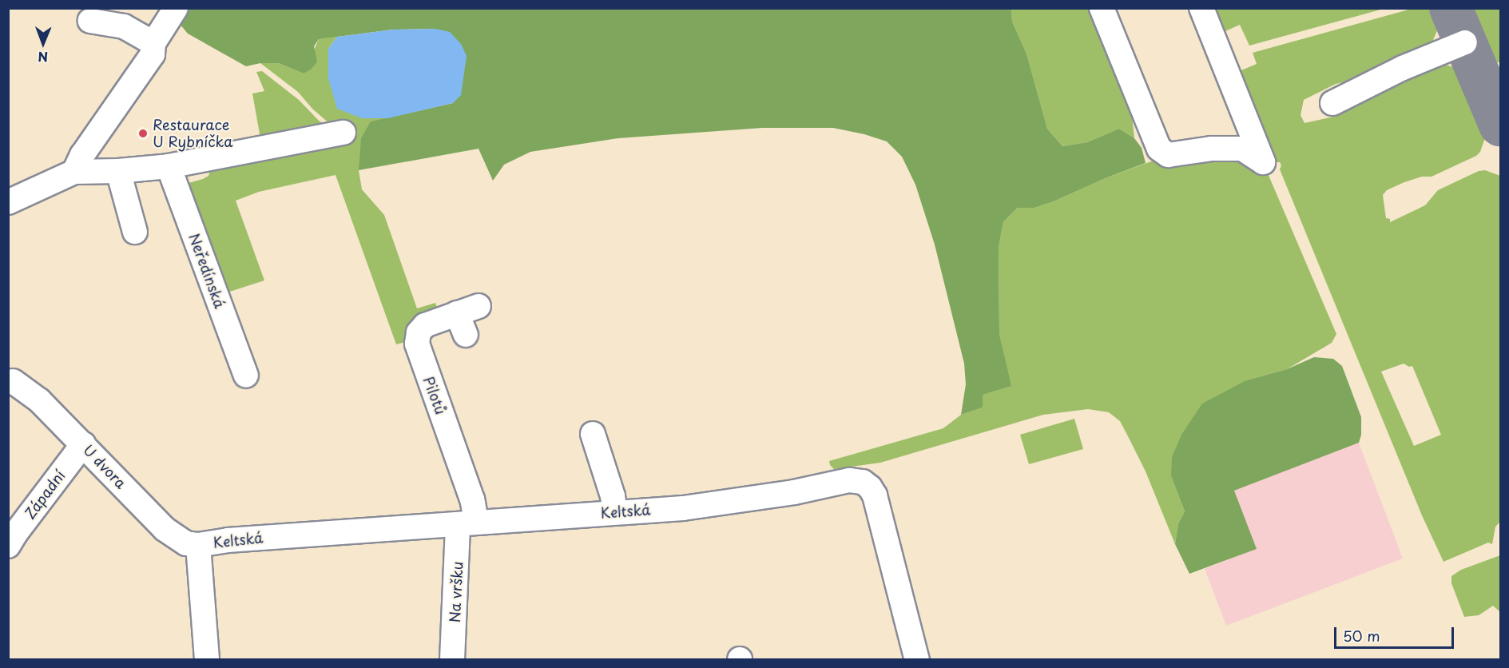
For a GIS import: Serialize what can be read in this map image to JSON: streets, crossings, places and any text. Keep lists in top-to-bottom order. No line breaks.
{"streets":{"street":["Neředínská","Pilotů","U dvora","Západní","Keltská","Na vršku"]},"crossings":[["Pilotů","Keltská"],["Pilotů","Na vršku"],["U dvora","Západní"],["U dvora","Keltská"],["Keltská","Na vršku"]],"places":["Restaurace U Rybníčka"],"scale_bar":"50 m","north":"bottom"}
